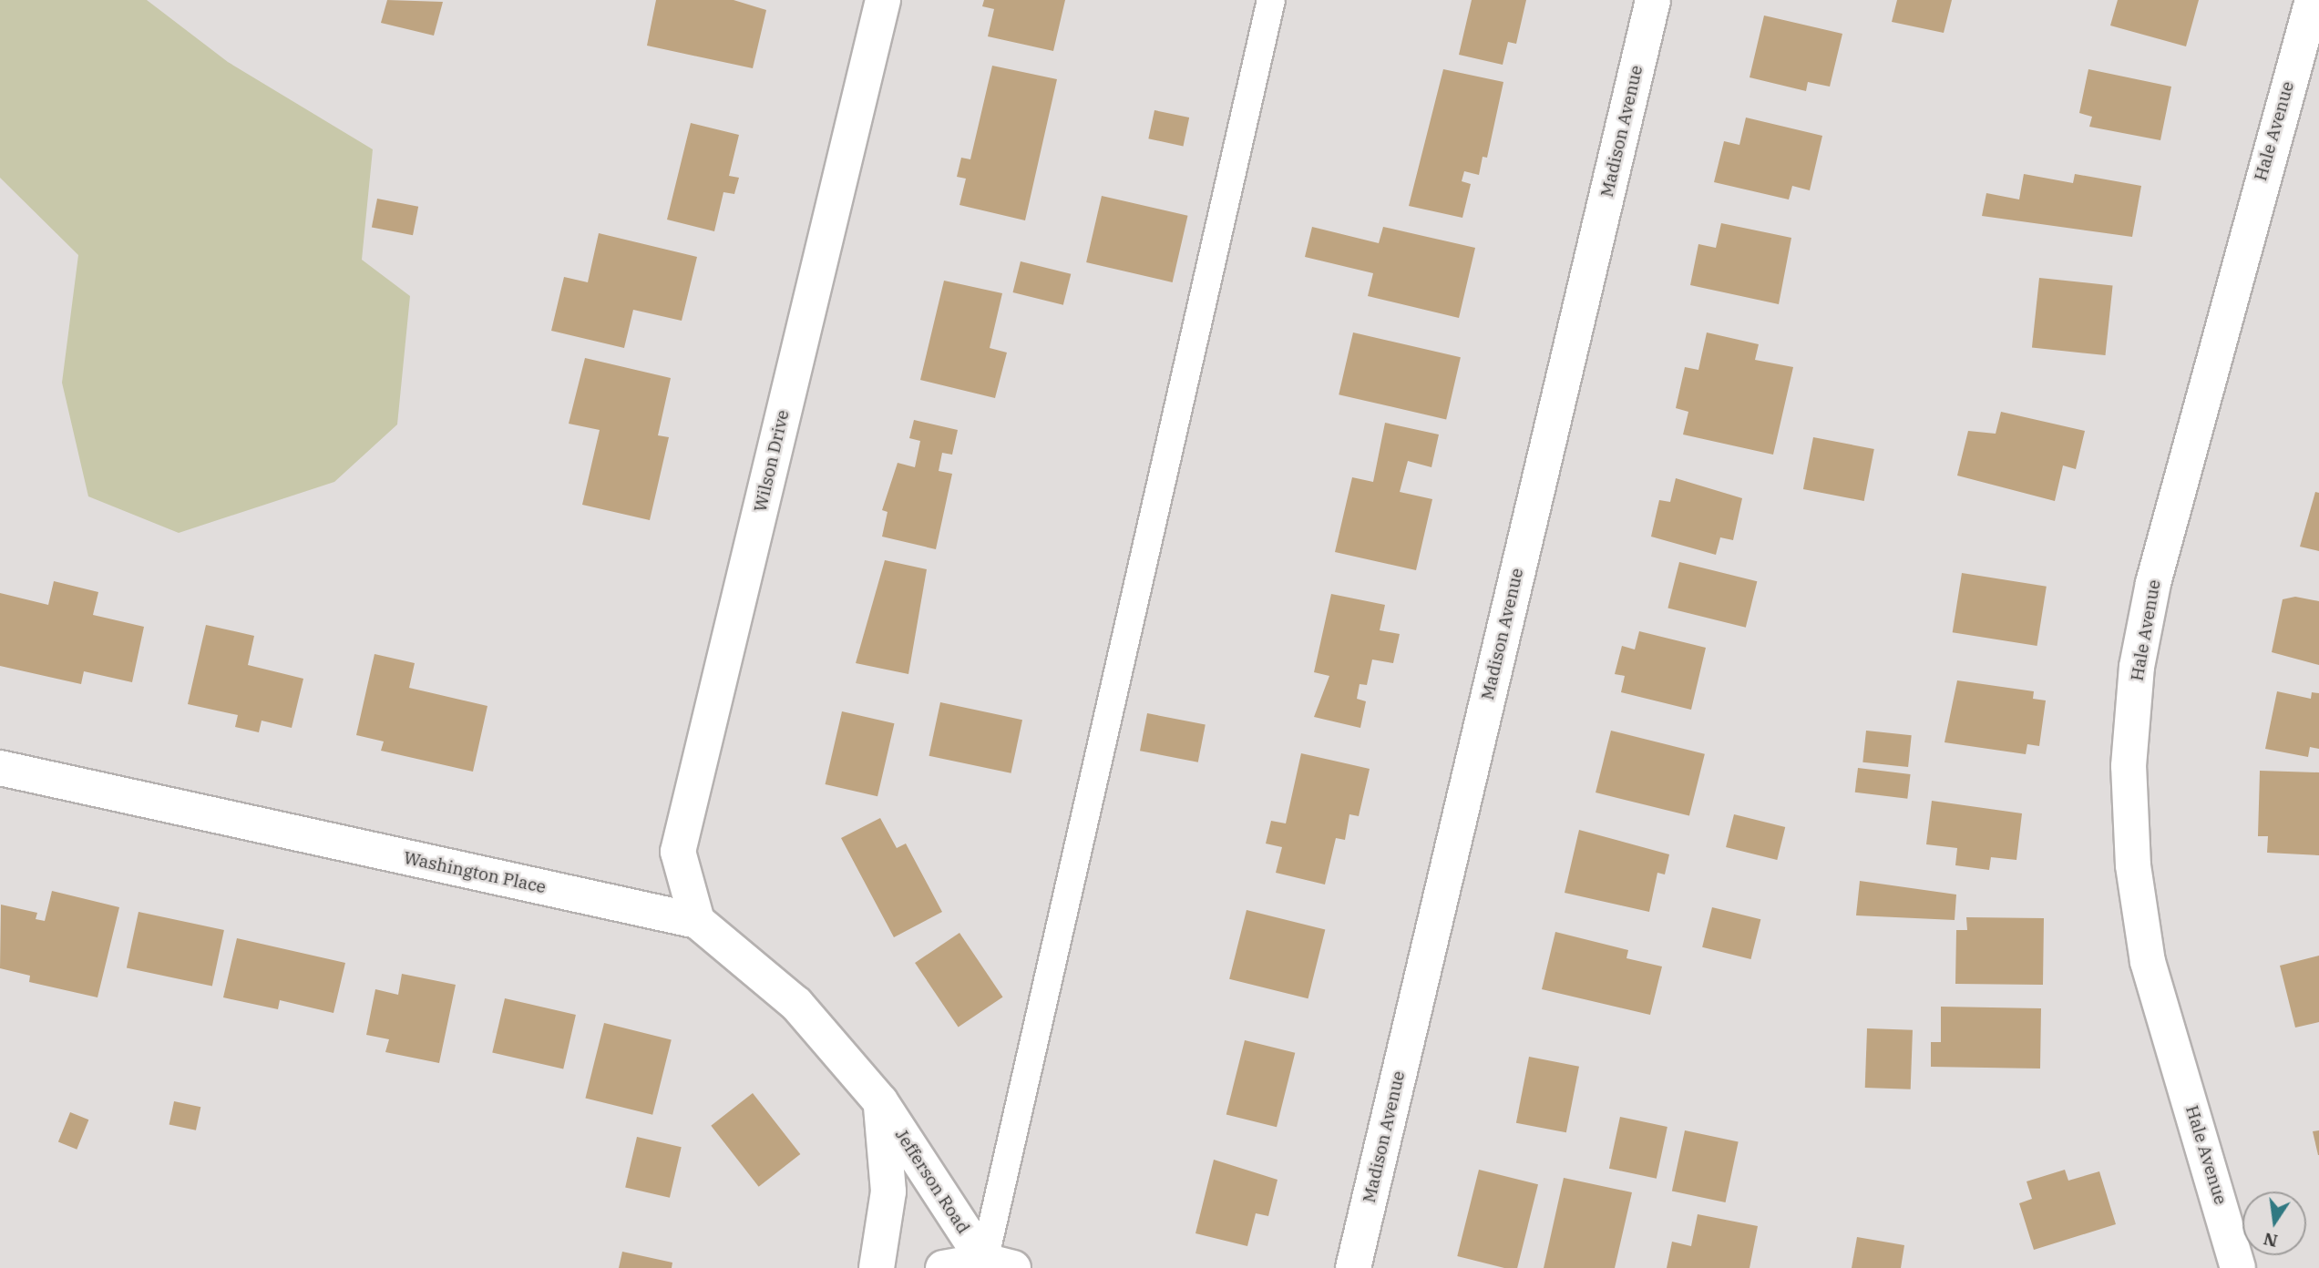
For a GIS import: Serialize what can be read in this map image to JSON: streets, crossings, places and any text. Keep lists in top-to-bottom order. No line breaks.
{"streets":{"street":["Madison Avenue","Hale Avenue","Wilson Drive","Washington Place","Jefferson Road"]},"crossings":[["Wilson Drive","Washington Place"],["Washington Place","Jefferson Road"]],"north":"bottom"}
